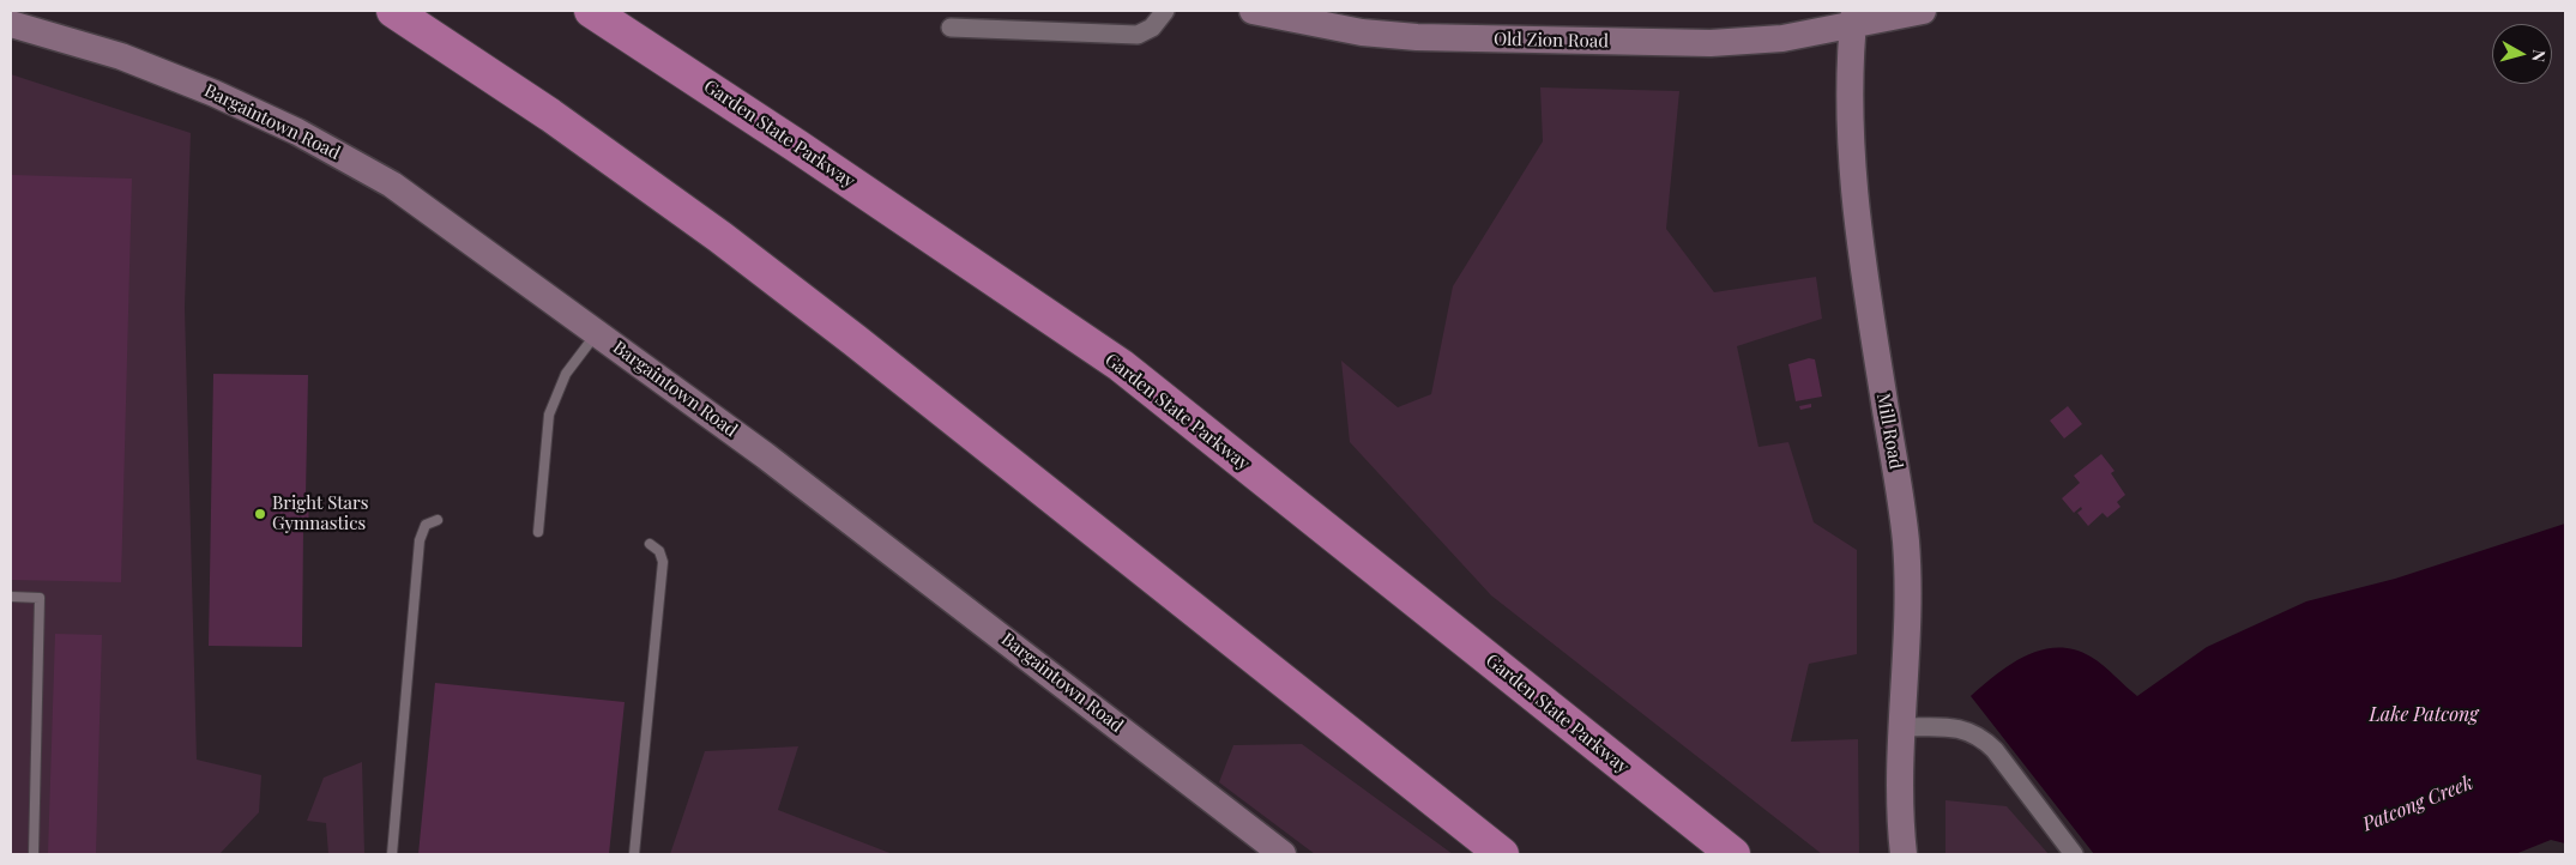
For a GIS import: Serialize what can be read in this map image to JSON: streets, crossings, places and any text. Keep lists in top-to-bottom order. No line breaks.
{"streets":{"highway":["Garden State Parkway"],"main road":["Old Zion Road","Bargaintown Road","Mill Road"]},"crossings":[["Old Zion Road","Mill Road"]],"water":["Lake Patcong","Patcong Creek"],"places":["Bright Stars Gymnastics"],"north":"right"}
